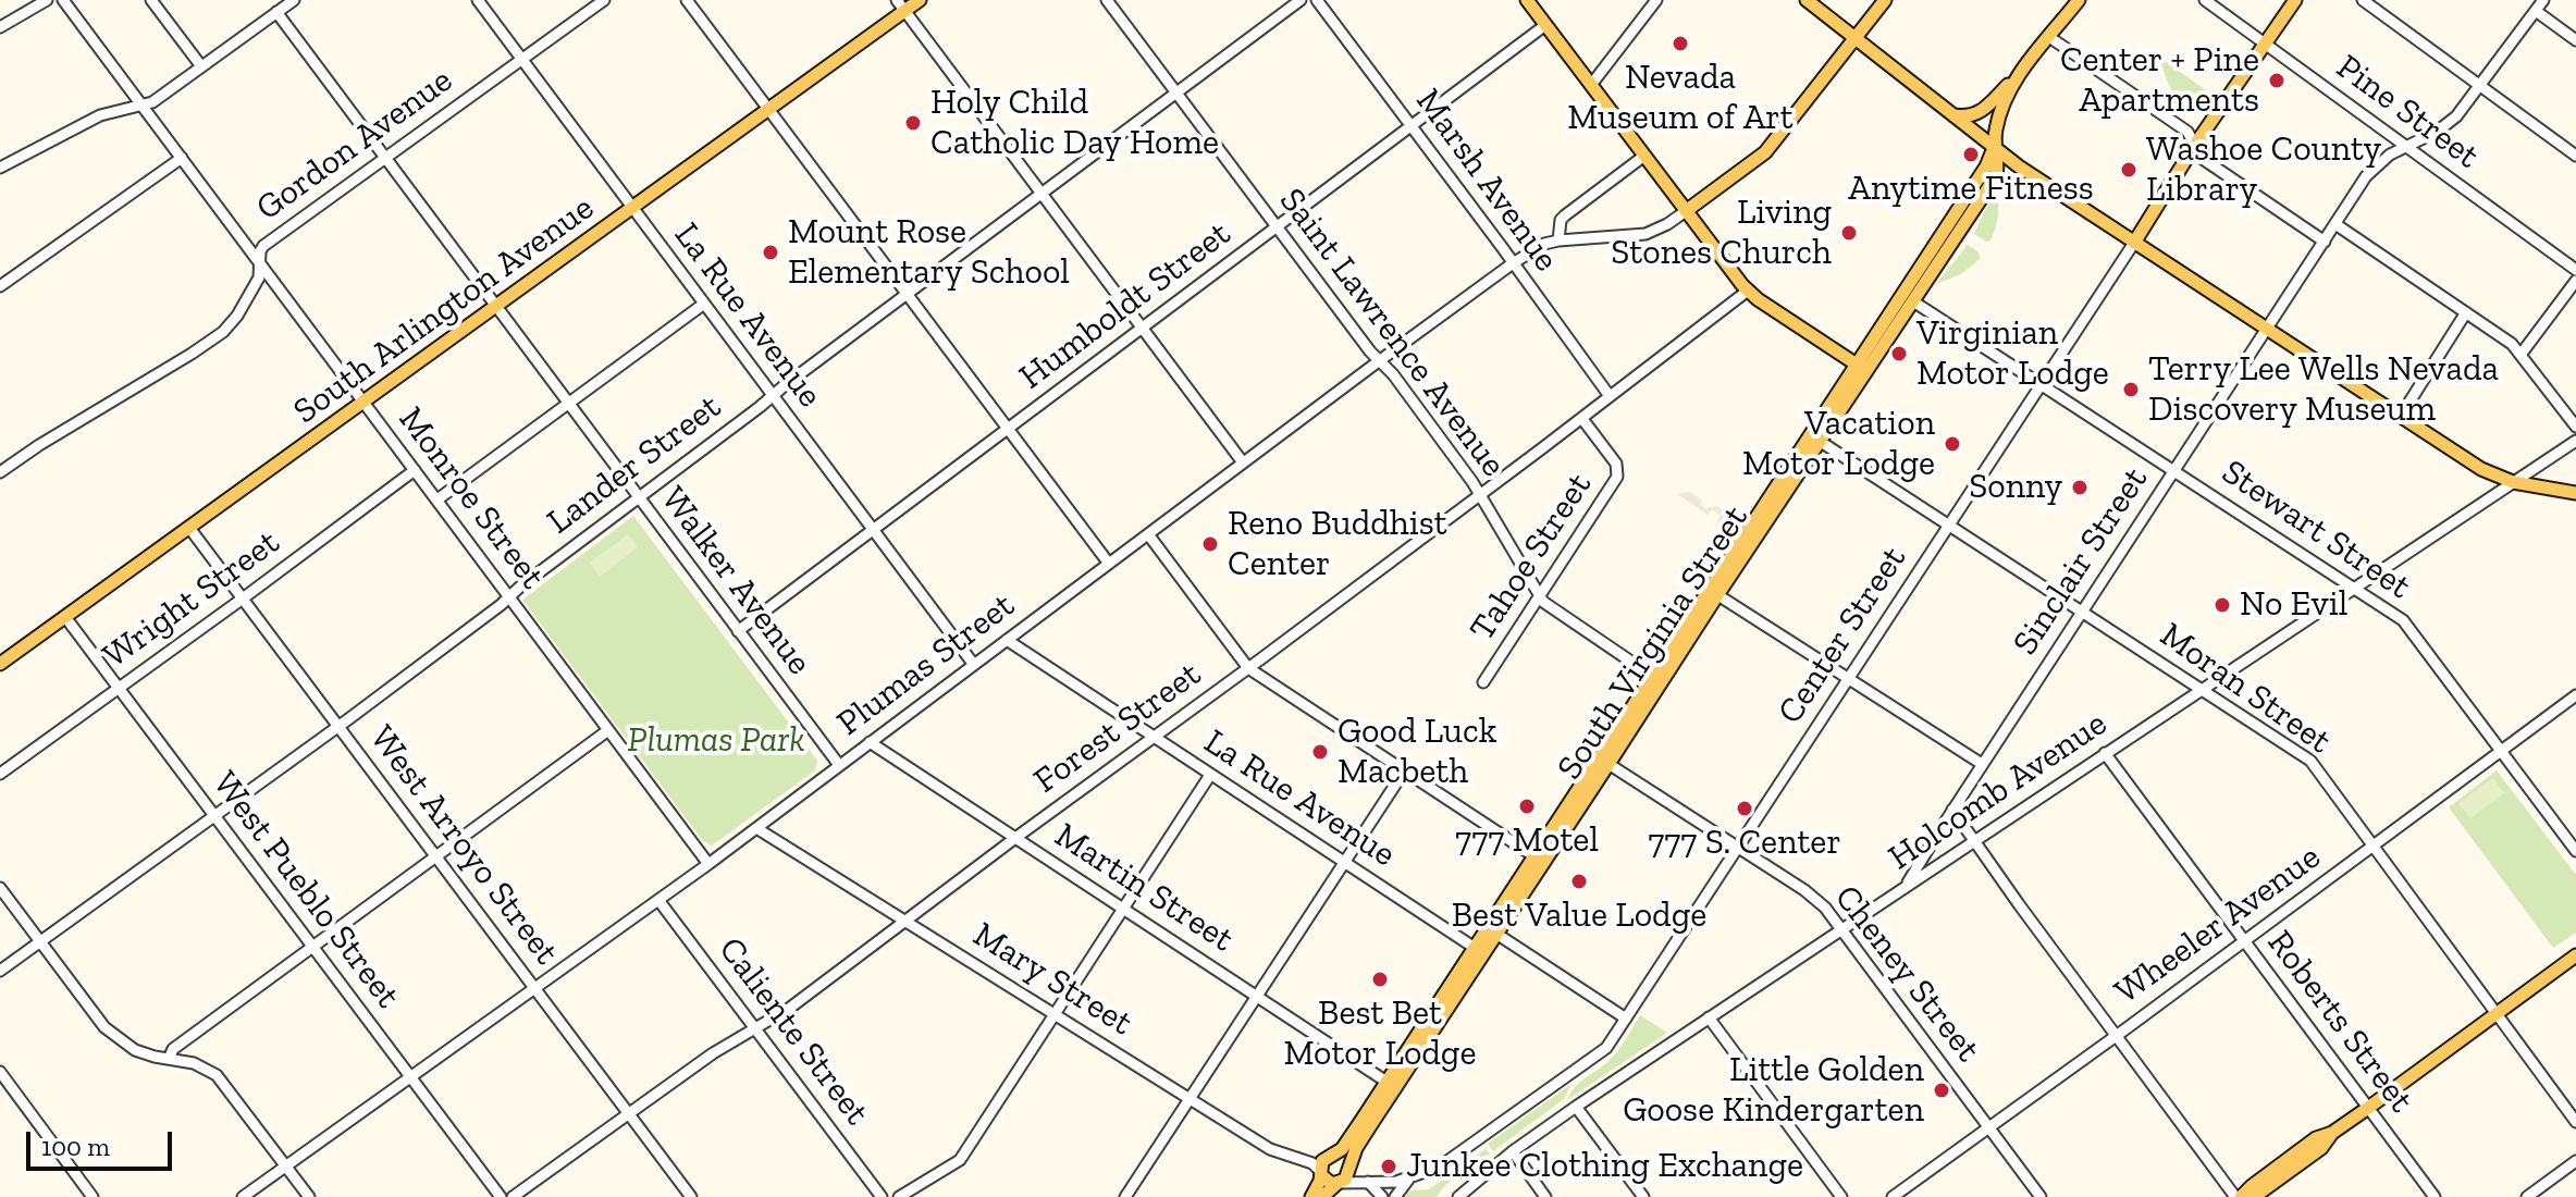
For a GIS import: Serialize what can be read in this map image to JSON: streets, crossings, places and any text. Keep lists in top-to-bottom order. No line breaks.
{"streets":{"main road":["South Arlington Avenue","Center Street","South Virginia Street"],"street":["Pine Street","Gordon Avenue","Marsh Avenue","Humboldt Street","La Rue Avenue","Saint Lawrence Avenue","Lander Street","Monroe Street","Stewart Street","Tahoe Street","Sinclair Street","Walker Avenue","Wright Street","Plumas Street","Moran Street","Forest Street","Holcomb Avenue","West Arroyo Street","Martin Street","West Pueblo Street","Wheeler Avenue","Cheney Street","Mary Street","Roberts Street","Caliente Street"]},"crossings":[["Pine Street","Sinclair Street"],["Pine Street","Center Street"],["Gordon Avenue","La Rue Avenue"],["Gordon Avenue","Monroe Street"],["Gordon Avenue","Walker Avenue"],["Marsh Avenue","Humboldt Street"],["Marsh Avenue","Plumas Street"],["Marsh Avenue","Forest Street"],["Humboldt Street","La Rue Avenue"],["Humboldt Street","Saint Lawrence Avenue"],["Humboldt Street","Walker Avenue"],["South Arlington Avenue","La Rue Avenue"],["South Arlington Avenue","Monroe Street"],["South Arlington Avenue","Walker Avenue"],["South Arlington Avenue","West Arroyo Street"],["South Arlington Avenue","West Pueblo Street"],["La Rue Avenue","Lander Street"],["La Rue Avenue","South Virginia Street"],["La Rue Avenue","Plumas Street"],["La Rue Avenue","Forest Street"],["Saint Lawrence Avenue","Lander Street"],["Saint Lawrence Avenue","Tahoe Street"],["Saint Lawrence Avenue","South Virginia Street"],["Saint Lawrence Avenue","Plumas Street"],["Saint Lawrence Avenue","Forest Street"],["Lander Street","Monroe Street"],["Lander Street","Walker Avenue"],["Lander Street","West Arroyo Street"],["Lander Street","West Pueblo Street"],["Monroe Street","Wright Street"],["Monroe Street","Plumas Street"],["Stewart Street","Sinclair Street"],["Stewart Street","Center Street"],["Stewart Street","South Virginia Street"],["Stewart Street","Holcomb Avenue"],["Stewart Street","Wheeler Avenue"],["Tahoe Street","Forest Street"],["Sinclair Street","Moran Street"],["Sinclair Street","Holcomb Avenue"],["Walker Avenue","Plumas Street"],["Wright Street","West Arroyo Street"],["Wright Street","West Pueblo Street"],["Center Street","South Virginia Street"],["Center Street","Moran Street"],["Center Street","Cheney Street"],["Center Street","Mary Street"],["South Virginia Street","Moran Street"],["South Virginia Street","Martin Street"],["South Virginia Street","Cheney Street"],["South Virginia Street","Mary Street"],["Plumas Street","West Arroyo Street"],["Plumas Street","Martin Street"],["Plumas Street","West Pueblo Street"],["Plumas Street","Mary Street"],["Plumas Street","Caliente Street"],["Moran Street","Holcomb Avenue"],["Moran Street","Wheeler Avenue"],["Forest Street","West Arroyo Street"],["Forest Street","Martin Street"],["Forest Street","Mary Street"],["Forest Street","Caliente Street"],["Holcomb Avenue","Cheney Street"],["Holcomb Avenue","Roberts Street"],["Wheeler Avenue","Cheney Street"],["Wheeler Avenue","Roberts Street"]],"parks":["Plumas Park"],"places":["Nevada Museum of Art","Center + Pine Apartments","Holy Child Catholic Day Home","Anytime Fitness","Washoe County Library","Living Stones Church","Mount Rose Elementary School","Virginian Motor Lodge","Terry Lee Wells Nevada Discovery Museum","Vacation Motor Lodge","Sonny","Reno Buddhist Center","No Evil","Good Luck Macbeth","777 Motel","777 S. Center","Best Value Lodge","Best Bet Motor Lodge","Little Golden Goose Kindergarten","Junkee Clothing Exchange"],"scale_bar":"100 m"}
